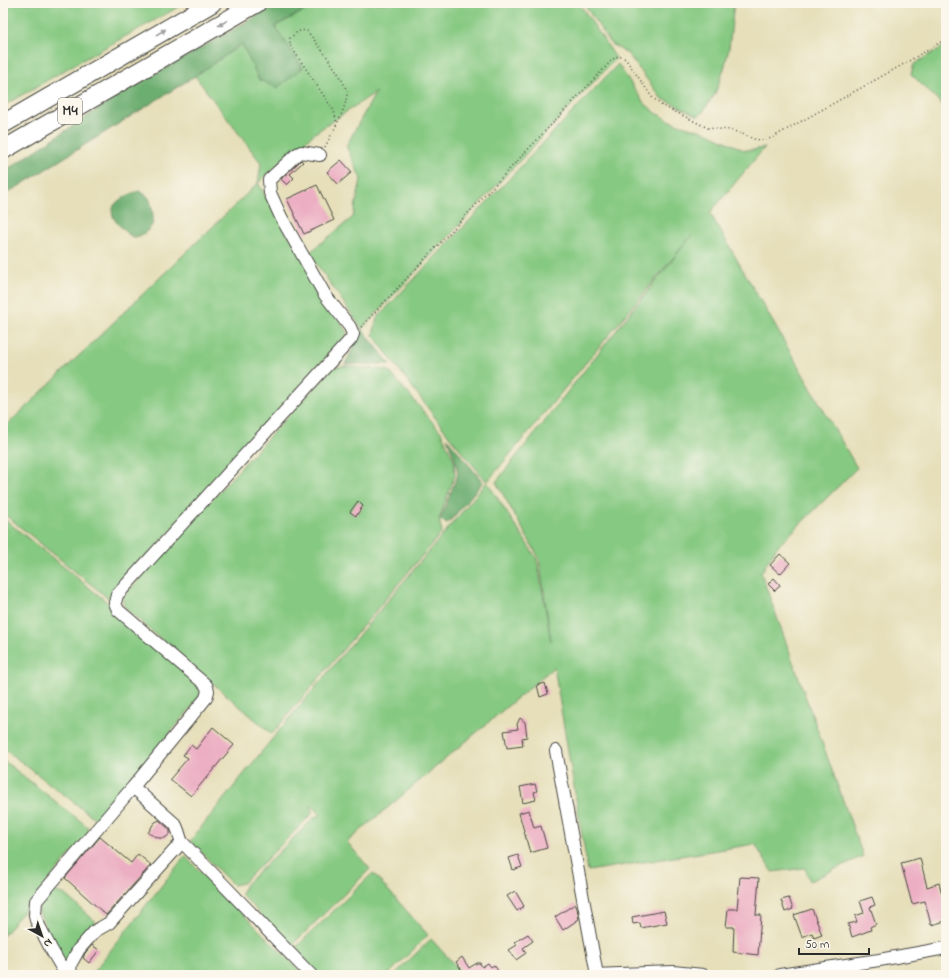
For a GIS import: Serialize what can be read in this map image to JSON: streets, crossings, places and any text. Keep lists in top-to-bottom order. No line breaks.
{"streets":{"highway":["M4"]},"scale_bar":"50 m","north":"bottom right"}
